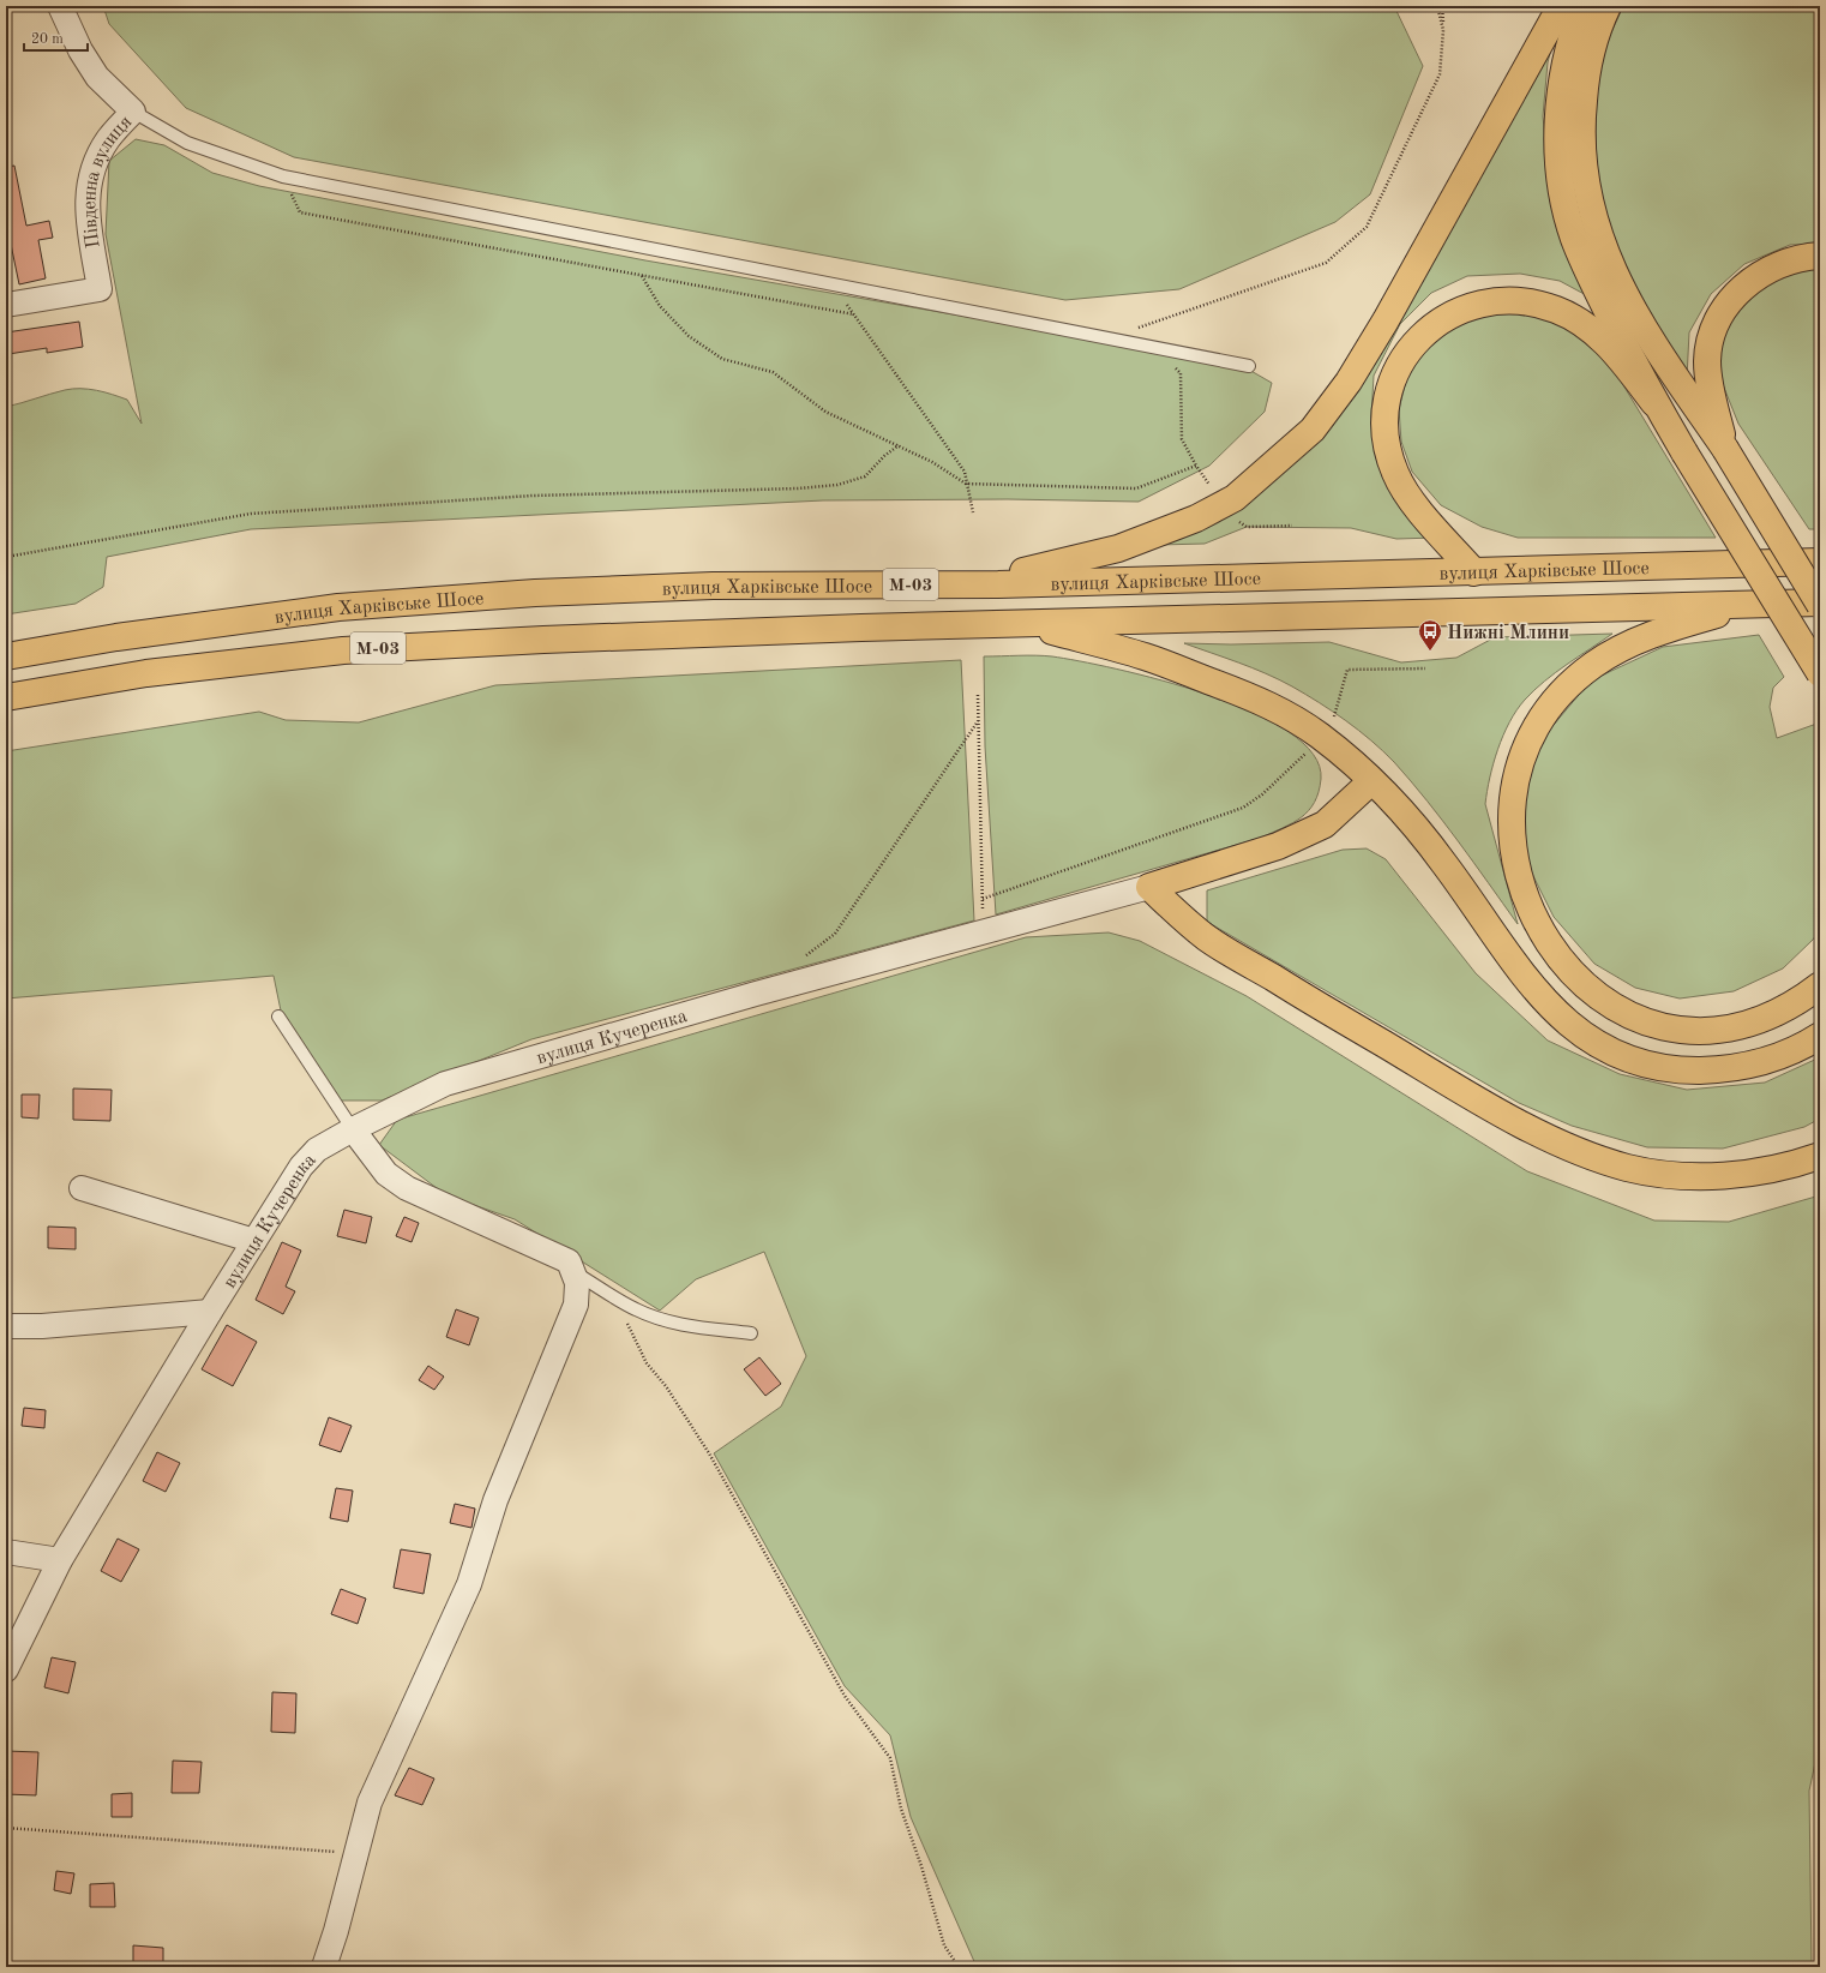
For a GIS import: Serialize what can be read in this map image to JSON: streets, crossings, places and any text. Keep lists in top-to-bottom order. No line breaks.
{"streets":{"highway":["вулиця Харківське Шосе","М-03"],"street":["Південна вулиця","вулиця Кучеренка"]},"places":{"bus stop":["Нижні Млини"]},"scale_bar":"20 m"}
